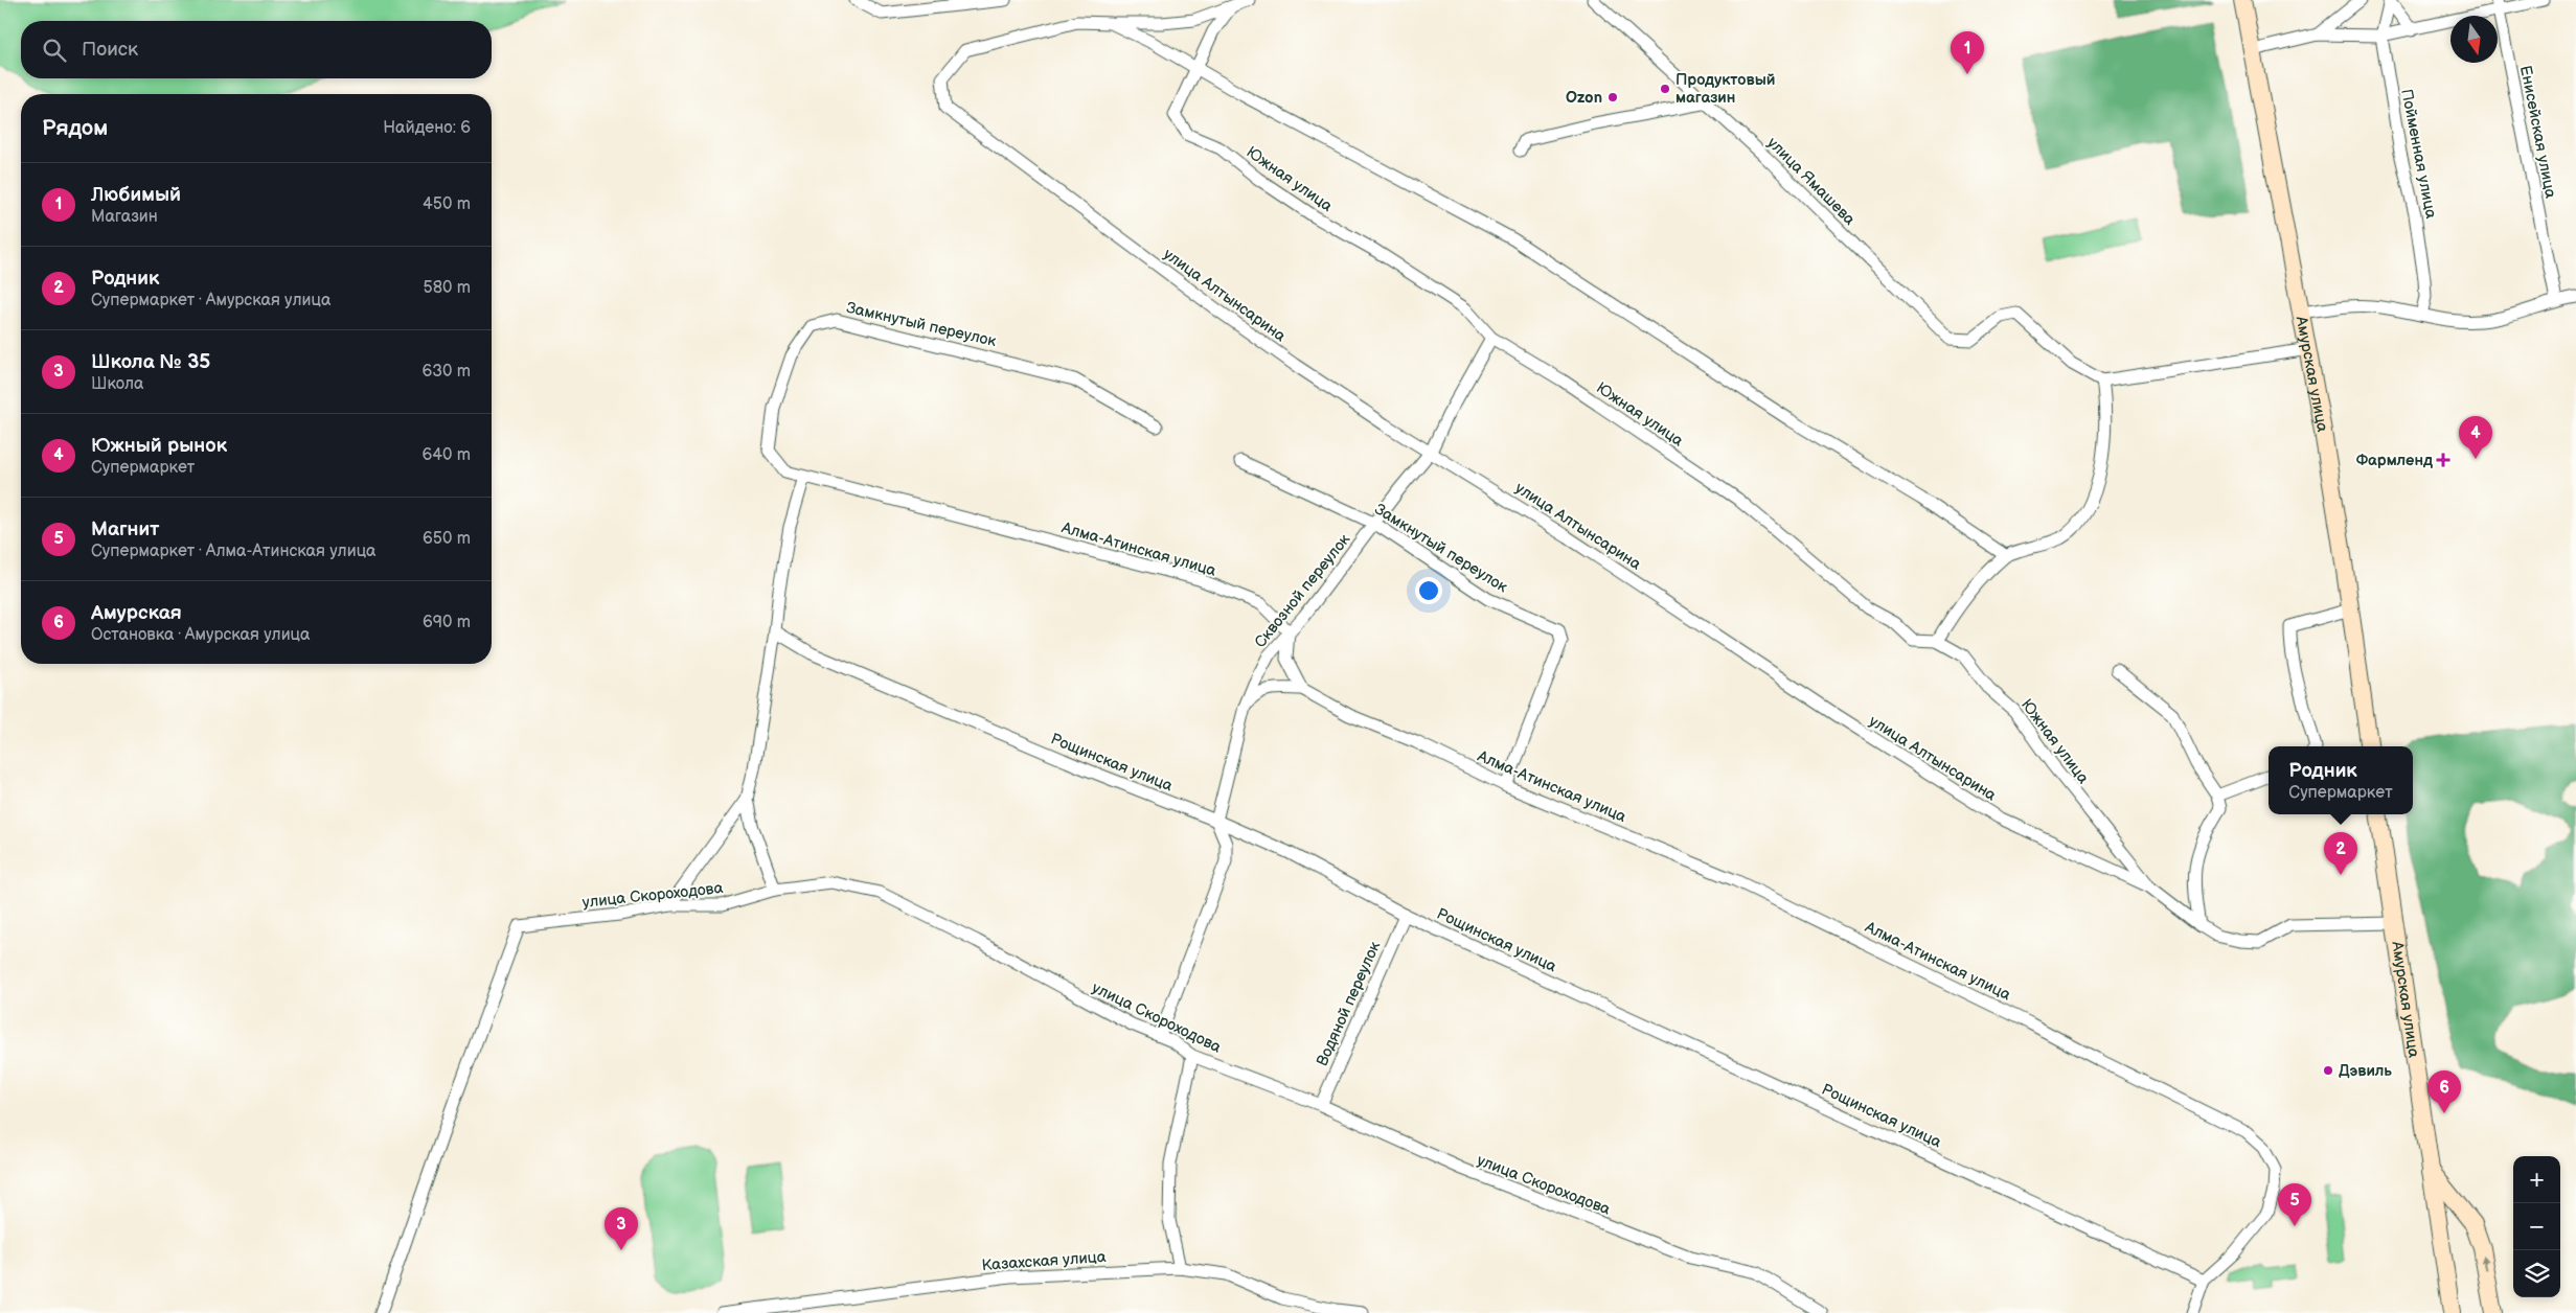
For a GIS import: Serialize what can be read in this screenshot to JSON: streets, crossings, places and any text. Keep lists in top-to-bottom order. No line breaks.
{"streets":{"street":["Енисейская улица","Пойменная улица","Южная улица","улица Ямашева","улица Алтынсарина","Замкнутый переулок","Амурская улица","Алма-Атинская улица","Сквозной переулок","Рощинская улица","улица Скороходова","Водяной переулок","Казахская улица"]},"crossings":[["Южная улица","улица Алтынсарина"],["Южная улица","Сквозной переулок"],["улица Алтынсарина","Амурская улица"],["улица Алтынсарина","Сквозной переулок"],["Замкнутый переулок","Алма-Атинская улица"],["Замкнутый переулок","Сквозной переулок"],["Алма-Атинская улица","Сквозной переулок"],["Алма-Атинская улица","Рощинская улица"],["Сквозной переулок","Рощинская улица"],["Рощинская улица","Водяной переулок"],["улица Скороходова","Водяной переулок"]],"places":{"other":["Продуктовый магазин","Ozon","Дэвиль"],"health":["Фармленд"]},"north":"bottom","page":{"search":"Поиск","pins":["1","4","2","6","5","3"],"heading":["Рядом","Найдено: 6"],"list":[{"mark":"1","name":"Любимый","note":"Магазин","value":"450 m"},{"mark":"2","name":"Родник","note":"Супермаркет · Амурская улица","value":"580 m"},{"mark":"3","name":"Школа № 35","note":"Школа","value":"630 m"},{"mark":"4","name":"Южный рынок","note":"Супермаркет","value":"640 m"},{"mark":"5","name":"Магнит","note":"Супермаркет · Алма-Атинская улица","value":"650 m"},{"mark":"6","name":"Амурская","note":"Остановка · Амурская улица","value":"690 m"}],"popup":["Родник","Супермаркет"],"map_buttons":["+","−"]}}
